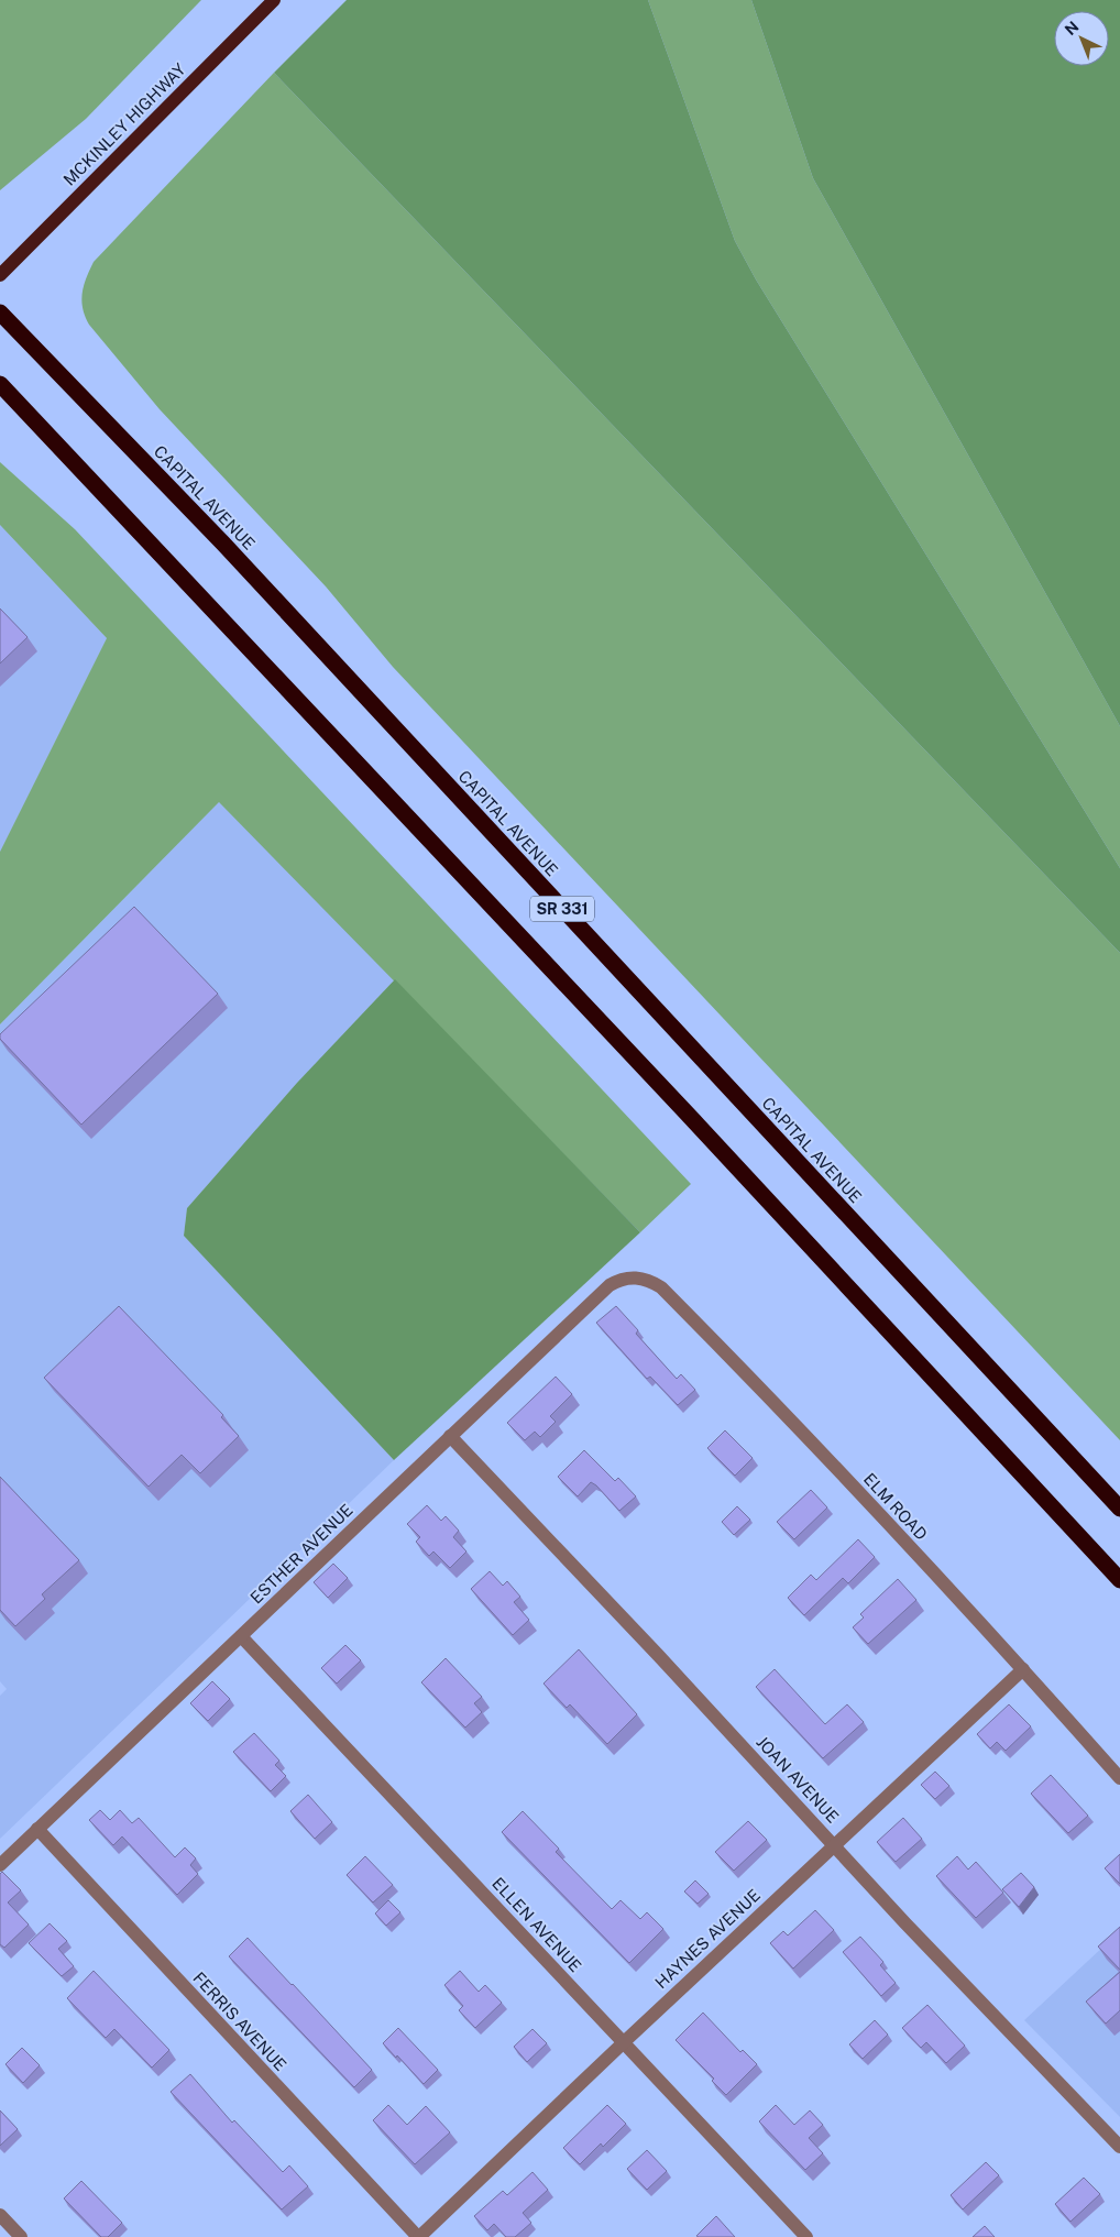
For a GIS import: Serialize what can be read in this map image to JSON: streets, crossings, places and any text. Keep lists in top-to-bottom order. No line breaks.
{"streets":{"highway":["CAPITAL AVENUE","SR 331"],"main road":["MCKINLEY HIGHWAY"],"street":["ELM ROAD","ESTHER AVENUE","JOAN AVENUE","ELLEN AVENUE","HAYNES AVENUE","FERRIS AVENUE"]},"crossings":[["ELM ROAD","ESTHER AVENUE"],["ELM ROAD","HAYNES AVENUE"],["ESTHER AVENUE","JOAN AVENUE"],["ESTHER AVENUE","ELLEN AVENUE"],["ESTHER AVENUE","FERRIS AVENUE"],["JOAN AVENUE","HAYNES AVENUE"],["ELLEN AVENUE","HAYNES AVENUE"],["HAYNES AVENUE","FERRIS AVENUE"]],"north":"top left"}
